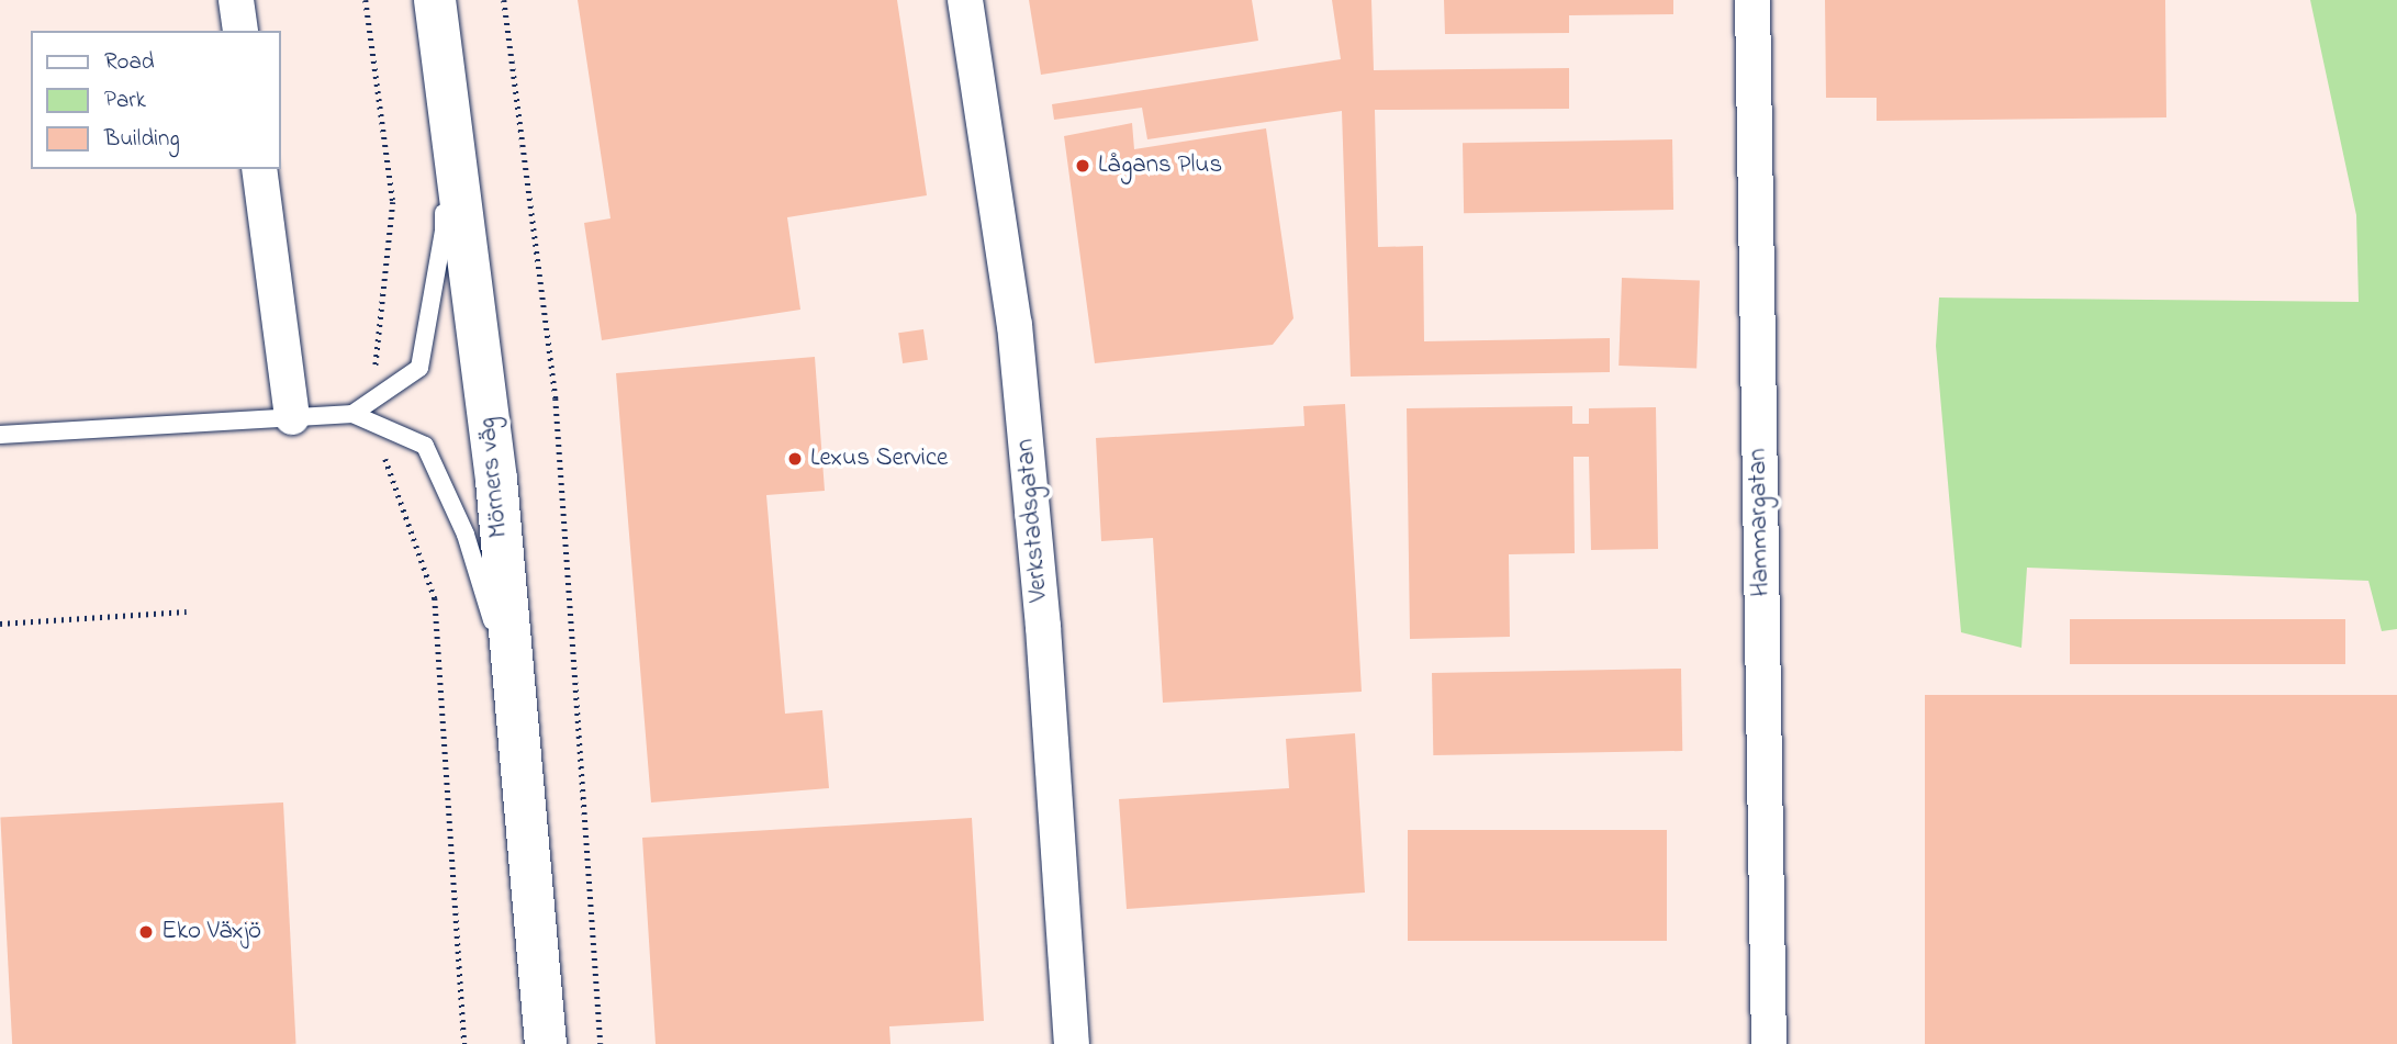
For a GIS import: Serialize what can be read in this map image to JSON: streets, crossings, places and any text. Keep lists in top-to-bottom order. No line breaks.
{"streets":{"main road":["Mörners väg"],"street":["Verkstadsgatan","Hammargatan"]},"places":["Lågans Plus","Lexus Service","Eko Växjö"],"legend":["Road","Park","Building"]}
